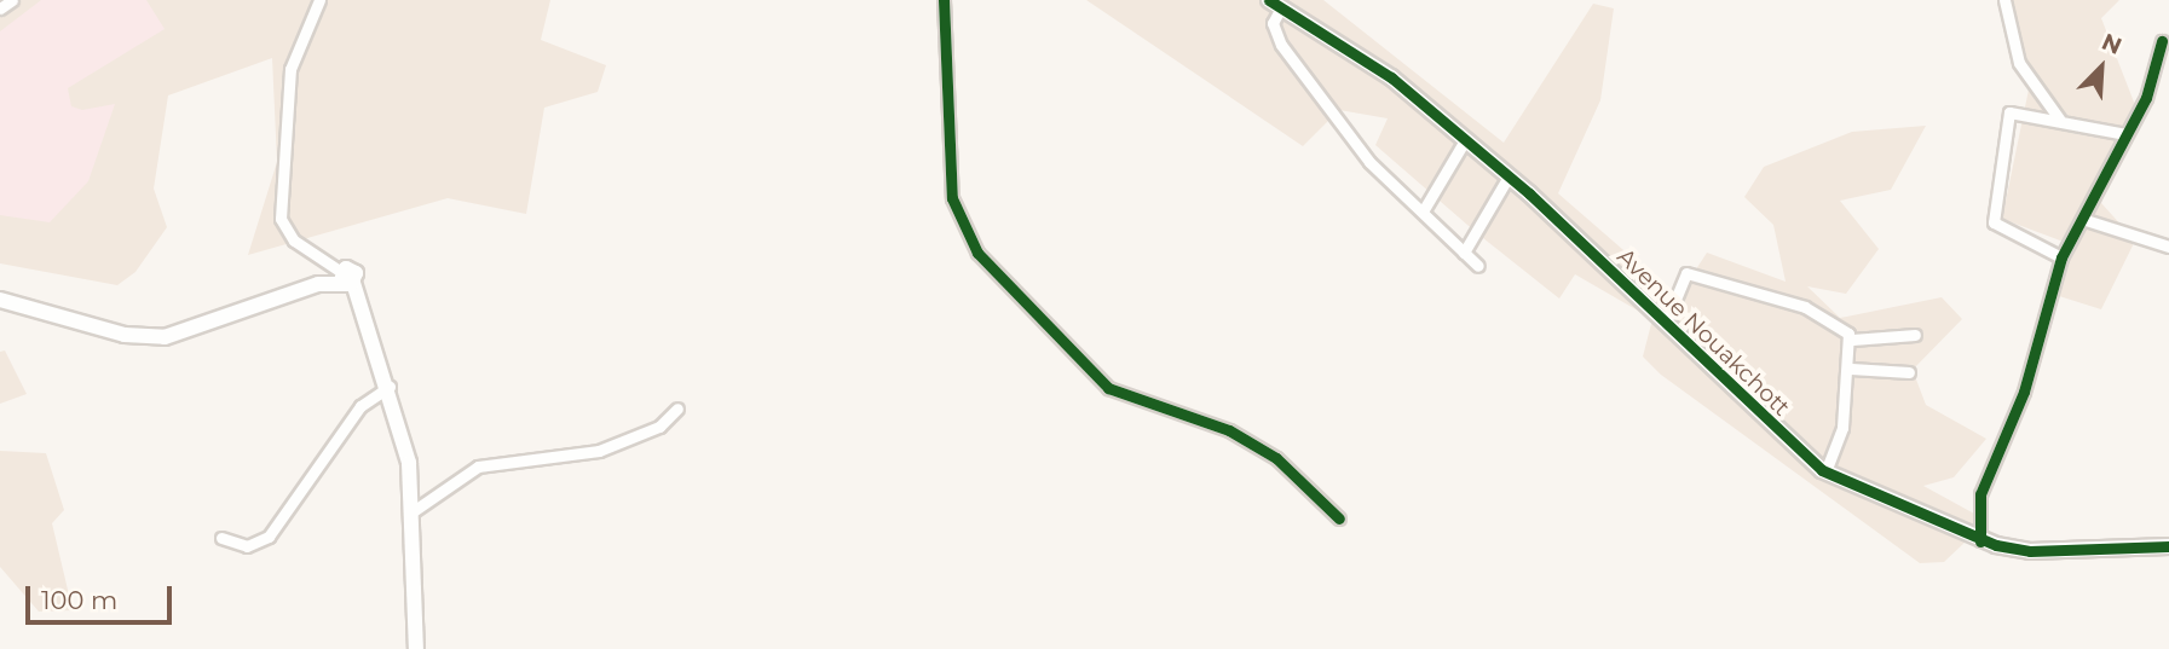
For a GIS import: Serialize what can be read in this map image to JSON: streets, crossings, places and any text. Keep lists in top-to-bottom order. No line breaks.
{"streets":{"street":["Avenue Nouakchott"]},"scale_bar":"100 m","north":"top right"}
